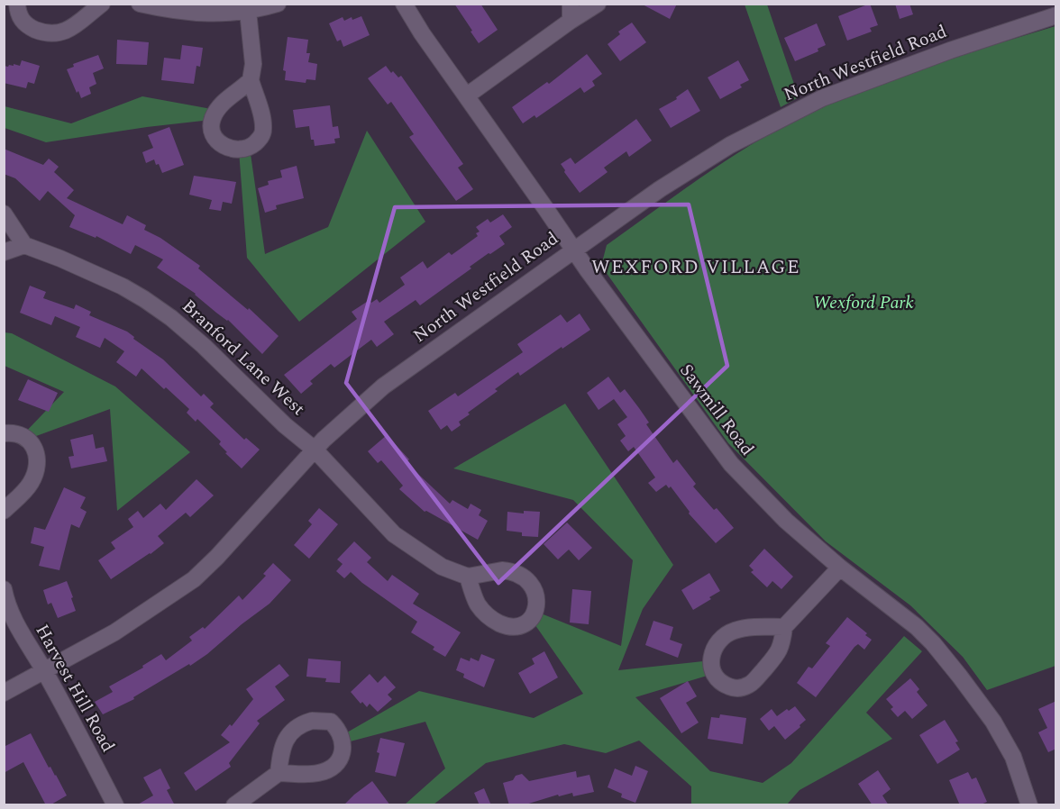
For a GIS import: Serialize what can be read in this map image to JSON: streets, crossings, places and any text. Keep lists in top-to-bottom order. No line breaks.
{"streets":{"street":["North Westfield Road","Branford Lane West","Sawmill Road","Harvest Hill Road"]},"crossings":[["North Westfield Road","Branford Lane West"],["North Westfield Road","Sawmill Road"],["North Westfield Road","Harvest Hill Road"]],"districts":["WEXFORD VILLAGE"],"parks":["Wexford Park"]}
